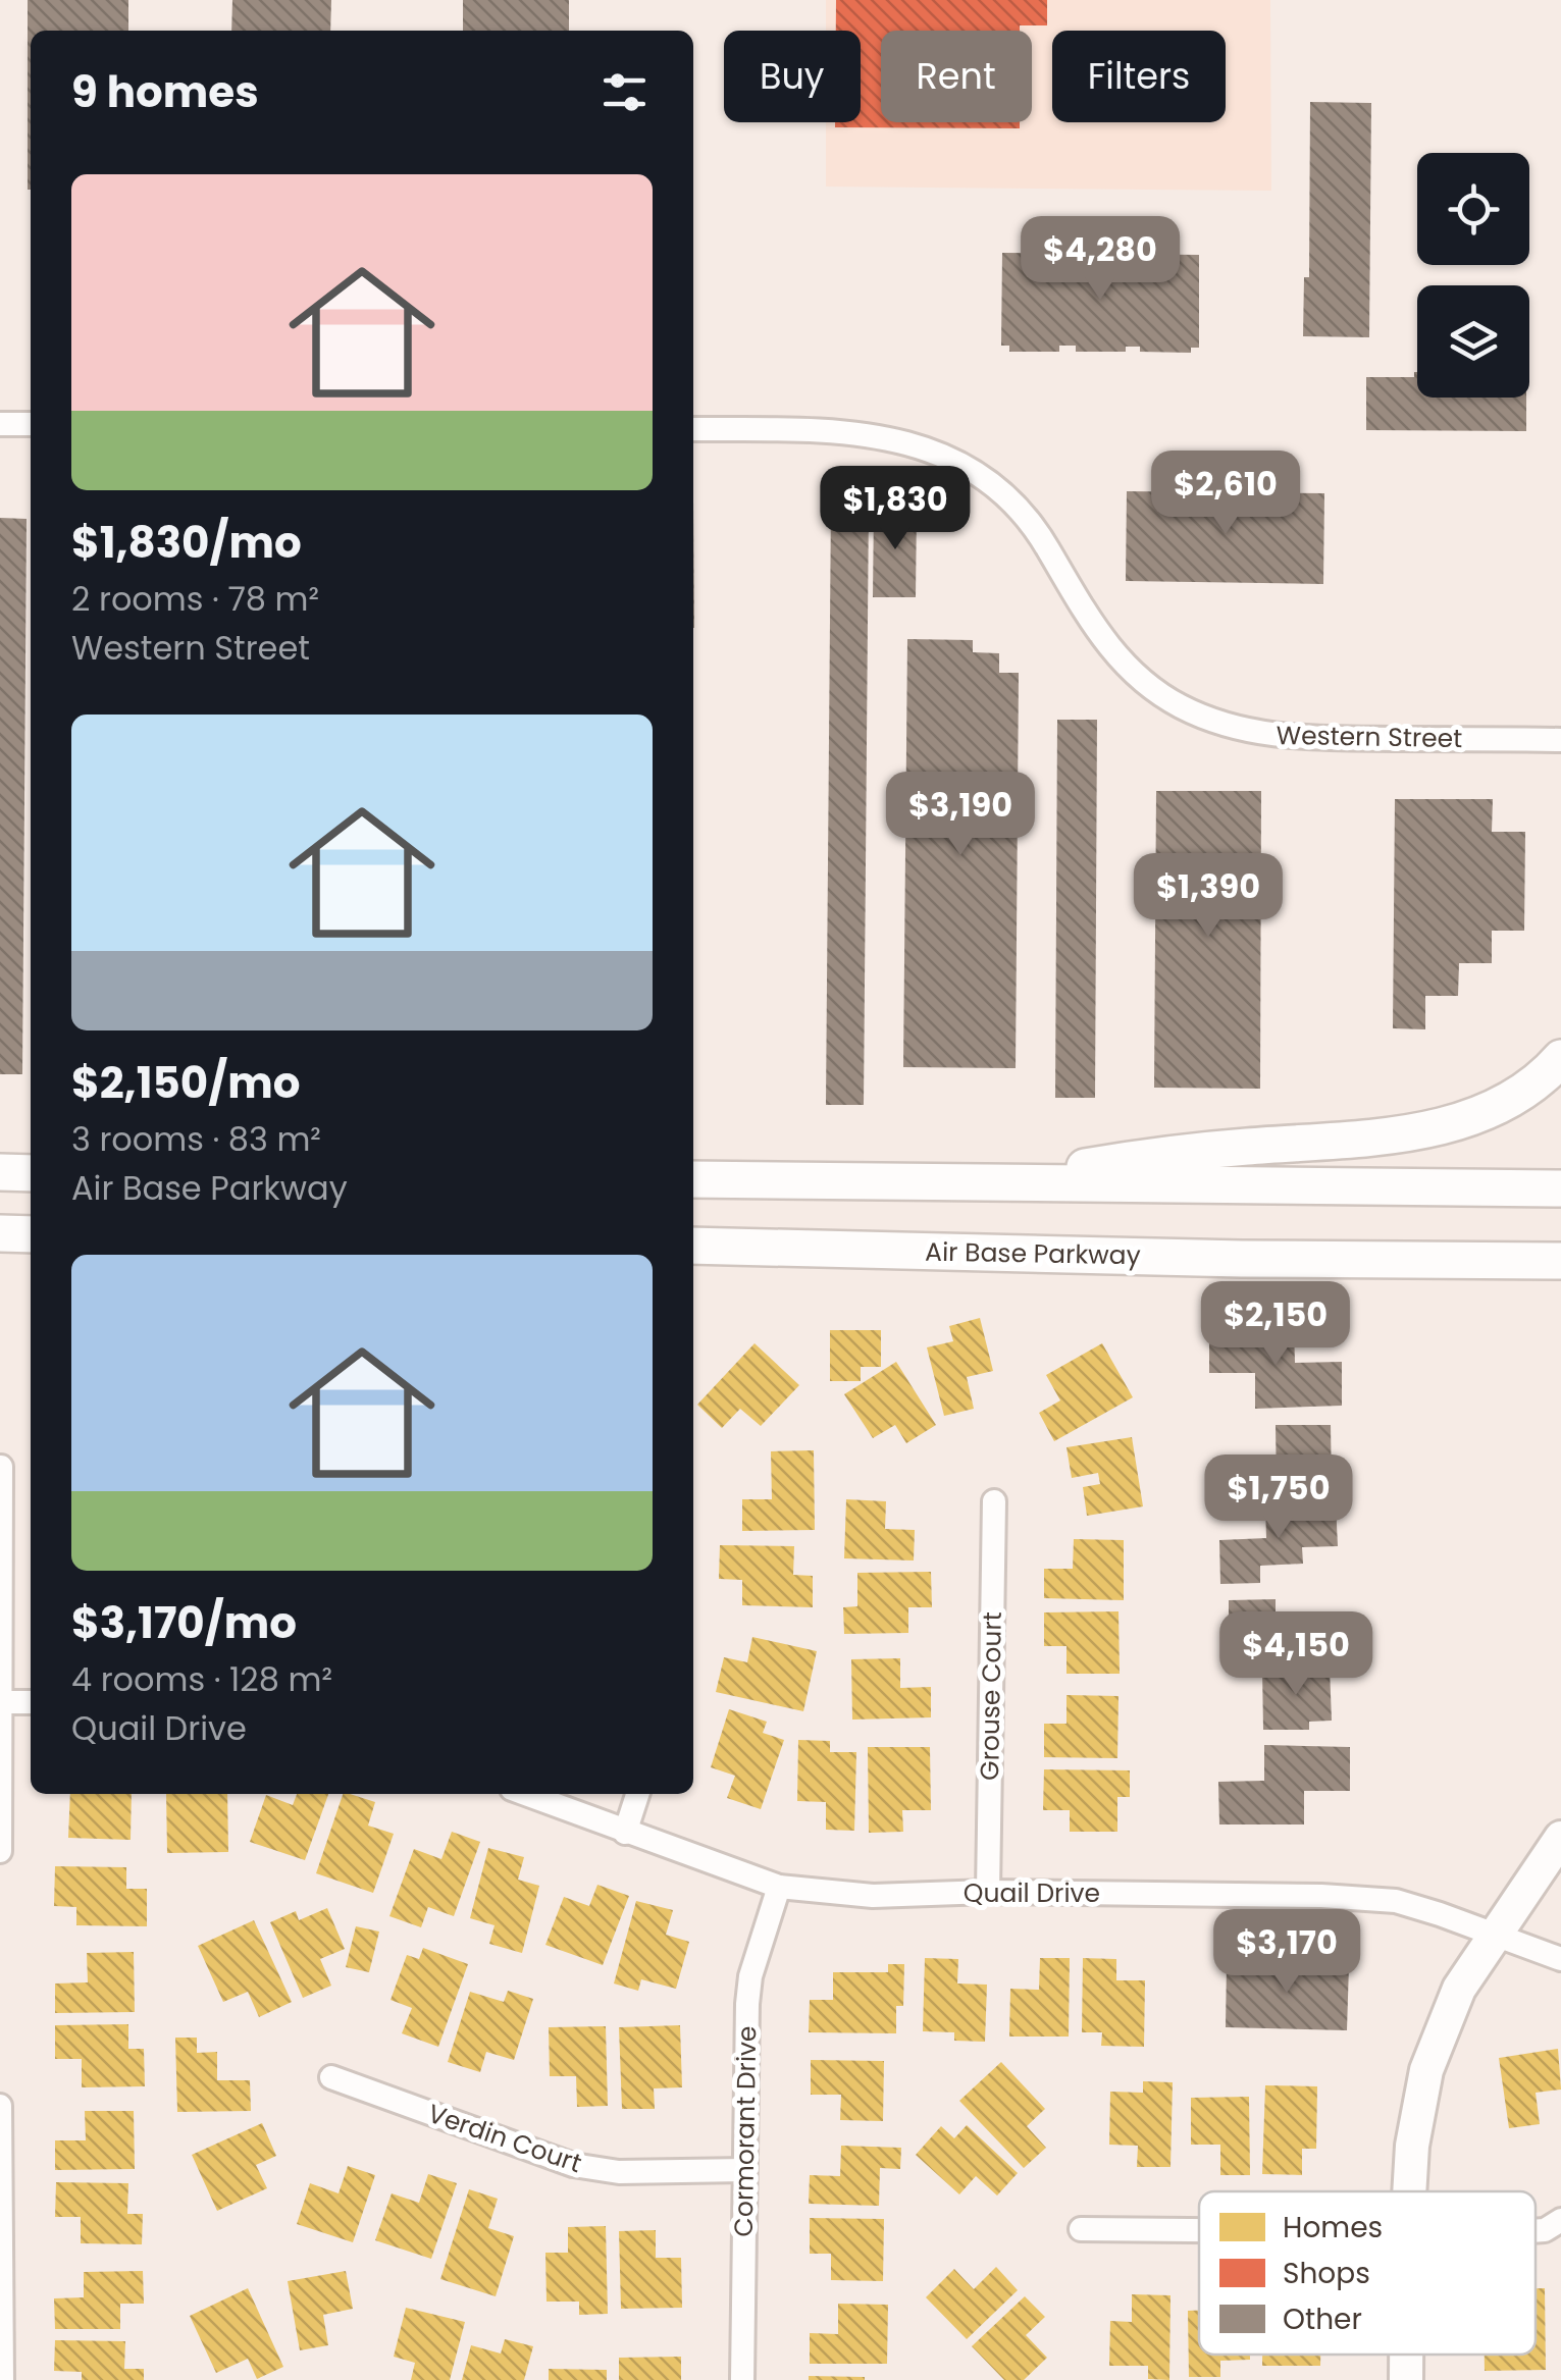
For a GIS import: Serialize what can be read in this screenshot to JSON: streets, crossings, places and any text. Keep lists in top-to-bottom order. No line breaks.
{"streets":{"main road":["Air Base Parkway"],"street":["Western Street","Grouse Court","Quail Drive","Cormorant Drive","Verdin Court"]},"crossings":[["Grouse Court","Quail Drive"],["Quail Drive","Cormorant Drive"],["Cormorant Drive","Verdin Court"]],"legend":["Homes","Shops","Other"],"page":{"chip":["Buy","Rent","Filters"],"heading":"9 homes","list":[{"name":"$1,830/mo","note":"2 rooms · 78 m² · Western Street"},{"name":"$2,150/mo","note":"3 rooms · 83 m² · Air Base Parkway"},{"name":"$3,170/mo","note":"4 rooms · 128 m² · Quail Drive"}],"price":["$4,280","$2,610","$1,830","$3,190","$1,390","$2,150","$1,750","$4,150","$3,170"]}}
